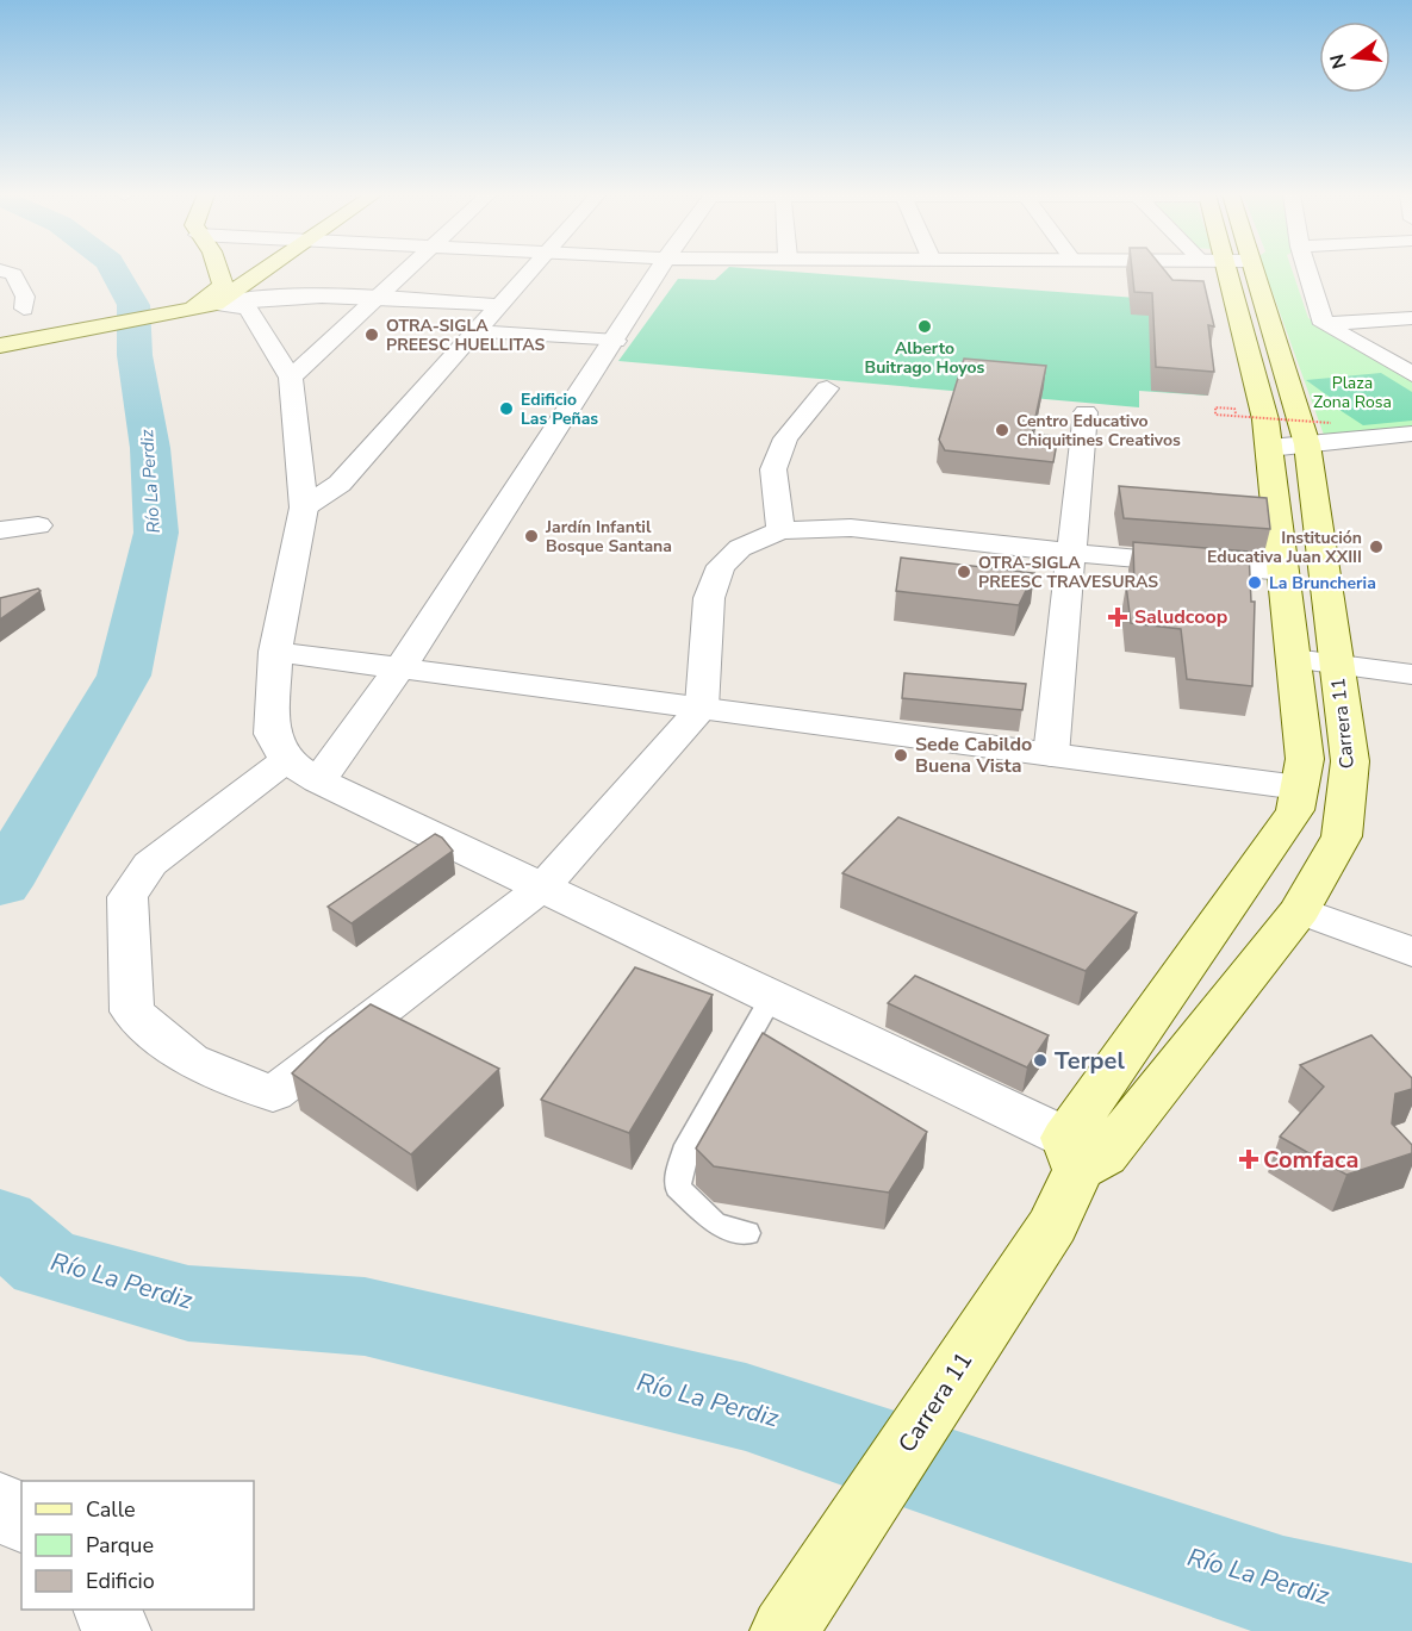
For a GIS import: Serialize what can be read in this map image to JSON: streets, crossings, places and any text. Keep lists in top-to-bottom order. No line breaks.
{"streets":{"main road":["Carrera 11"]},"water":["Río La Perdiz"],"parks":["Plaza Zona Rosa"],"places":{"other":["Alberto Buitrago Hoyos","OTRA-SIGLA PREESC HUELLITAS","Edificio Las Peñas","Centro Educativo Chiquitines Creativos","Jardín Infantil Bosque Santana","Institución Educativa Juan XXIII","OTRA-SIGLA PREESC TRAVESURAS","La Bruncheria","Sede Cabildo Buena Vista","Terpel"],"health":["Saludcoop","Comfaca"]},"legend":["Calle","Parque","Edificio"],"north":"left"}
